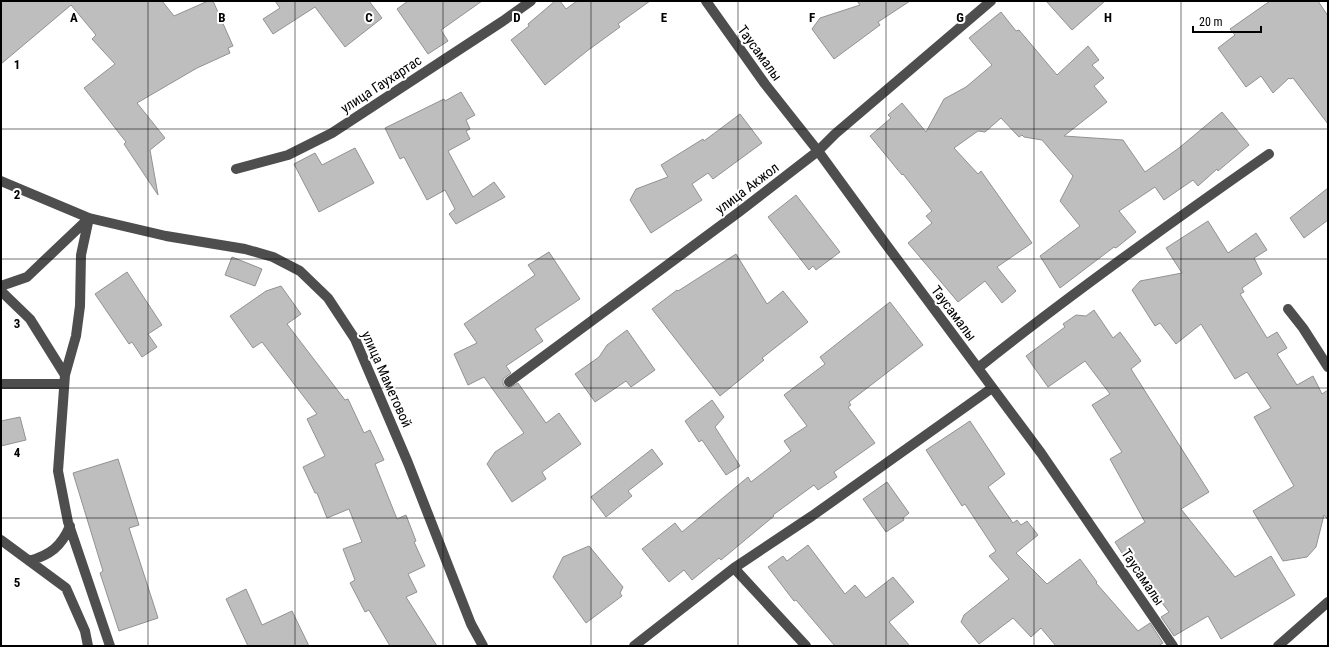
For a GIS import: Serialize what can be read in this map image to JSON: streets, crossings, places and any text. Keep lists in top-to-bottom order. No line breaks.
{"streets":{"street":["Таусамалы","улица Гаухартас","улица Акжол","улица Маметовой"]},"crossings":[["Таусамалы","улица Акжол"]],"scale_bar":"20 m","grid":{"columns":["A","B","C","D","E","F","G","H"],"rows":["1","2","3","4","5"]}}
